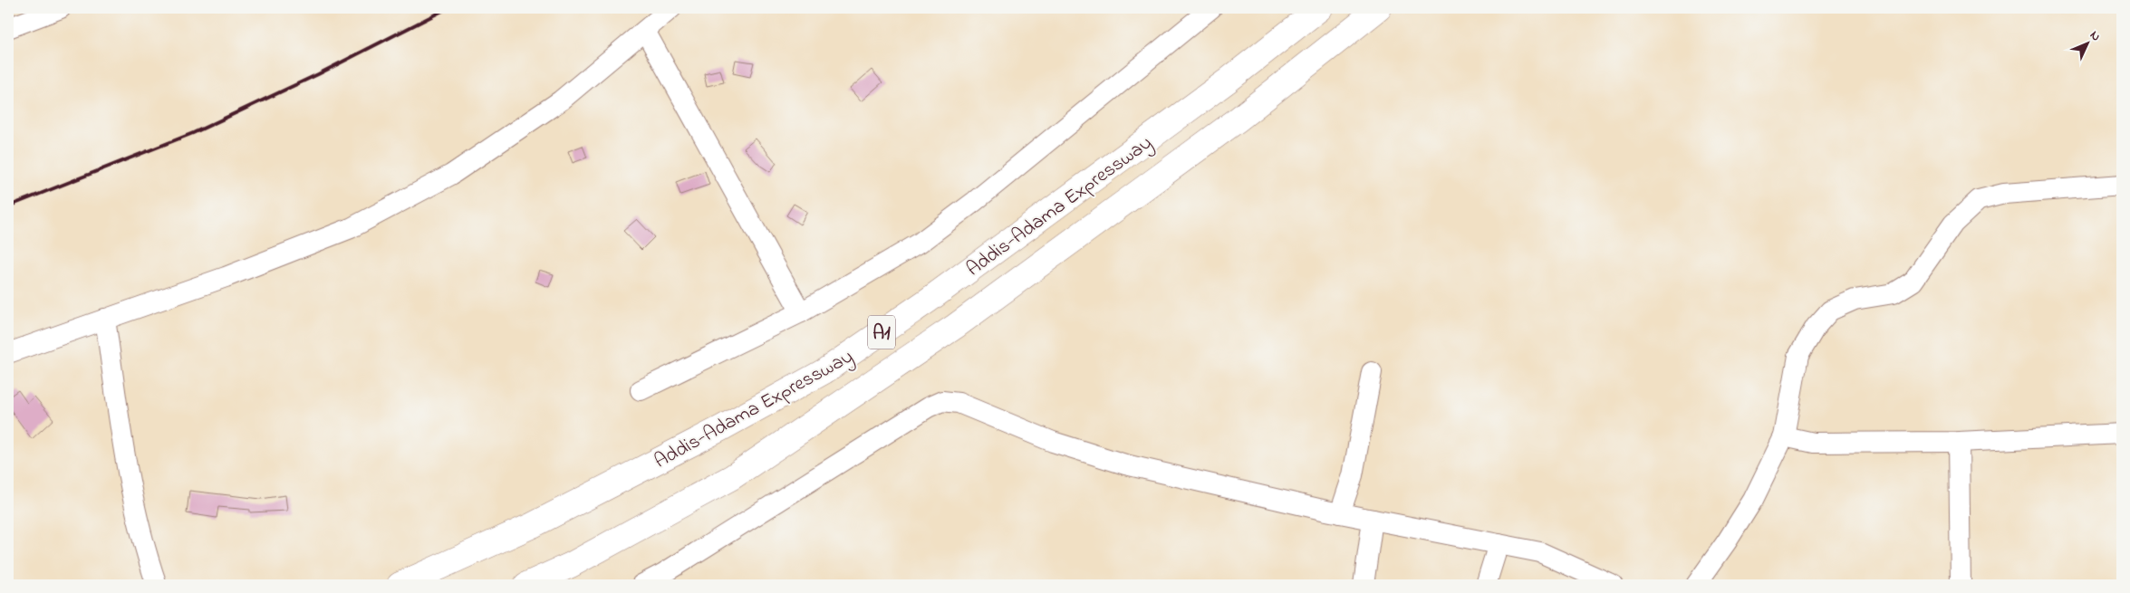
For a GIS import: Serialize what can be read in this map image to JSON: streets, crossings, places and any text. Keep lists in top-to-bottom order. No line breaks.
{"streets":{"highway":["Addis-Adama Expressway","A1"]},"north":"top right"}
